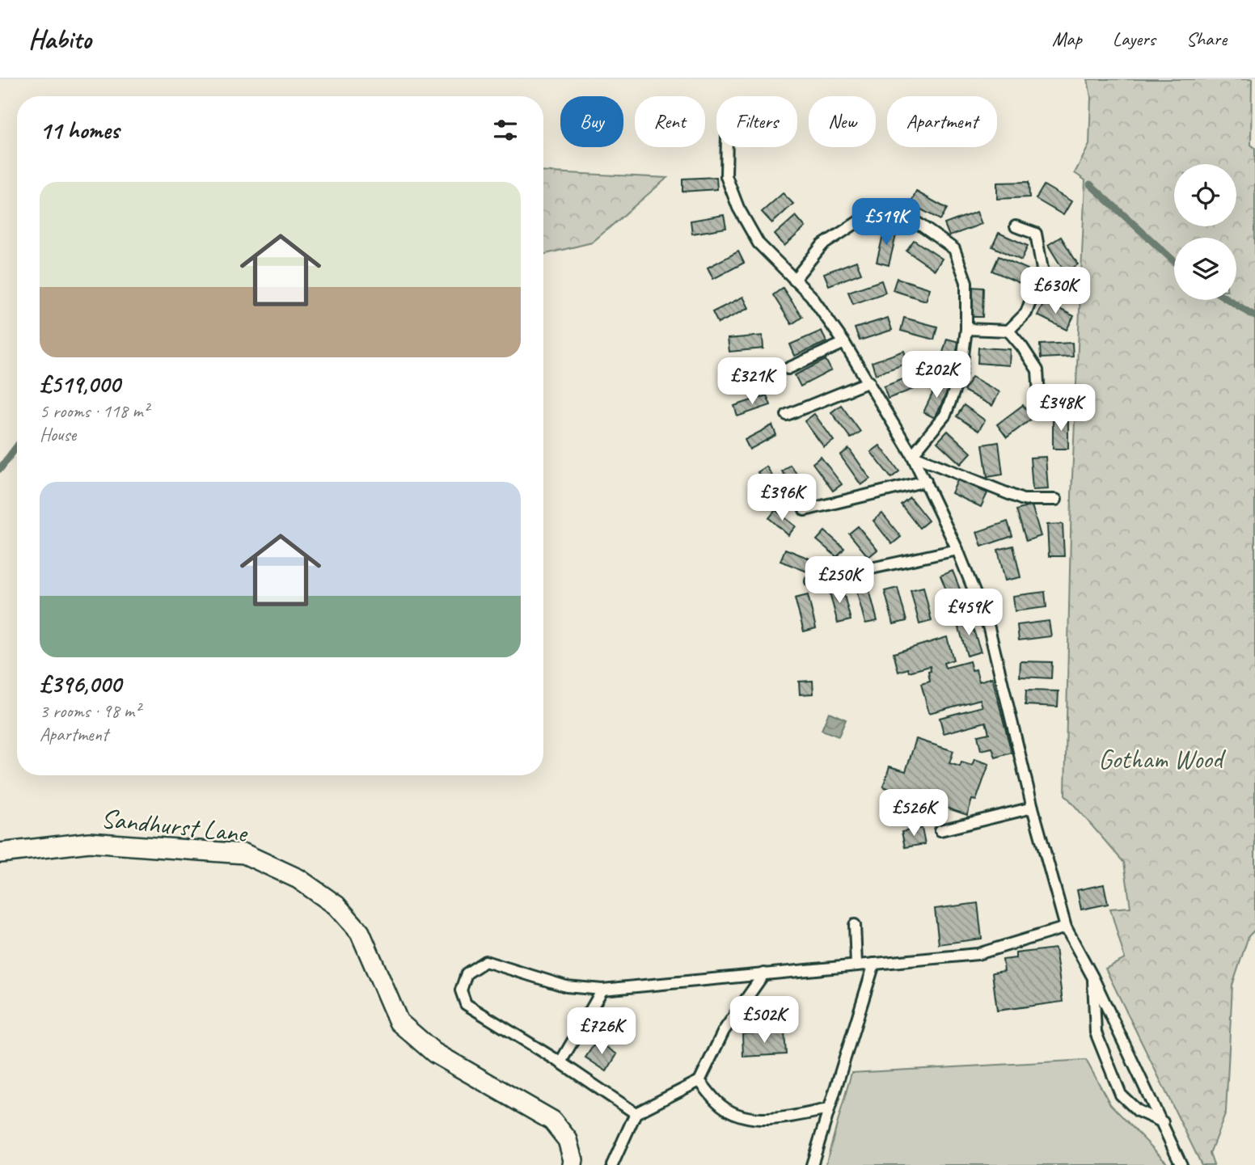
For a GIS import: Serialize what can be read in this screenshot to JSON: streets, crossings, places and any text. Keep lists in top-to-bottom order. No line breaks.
{"streets":{"street":["Sandhurst Lane"]},"parks":["Gotham Wood"],"page":{"header":"Habito","nav":["Map","Layers","Share"],"chip":["Buy","Rent","Filters","New","Apartment"],"heading":"11 homes","list":[{"name":"£519,000","note":"5 rooms · 118 m² · House"},{"name":"£396,000","note":"3 rooms · 98 m² · Apartment"}],"price":["£519K","£630K","£202K","£321K","£348K","£396K","£250K","£459K","£526K","£502K","£726K"]}}
